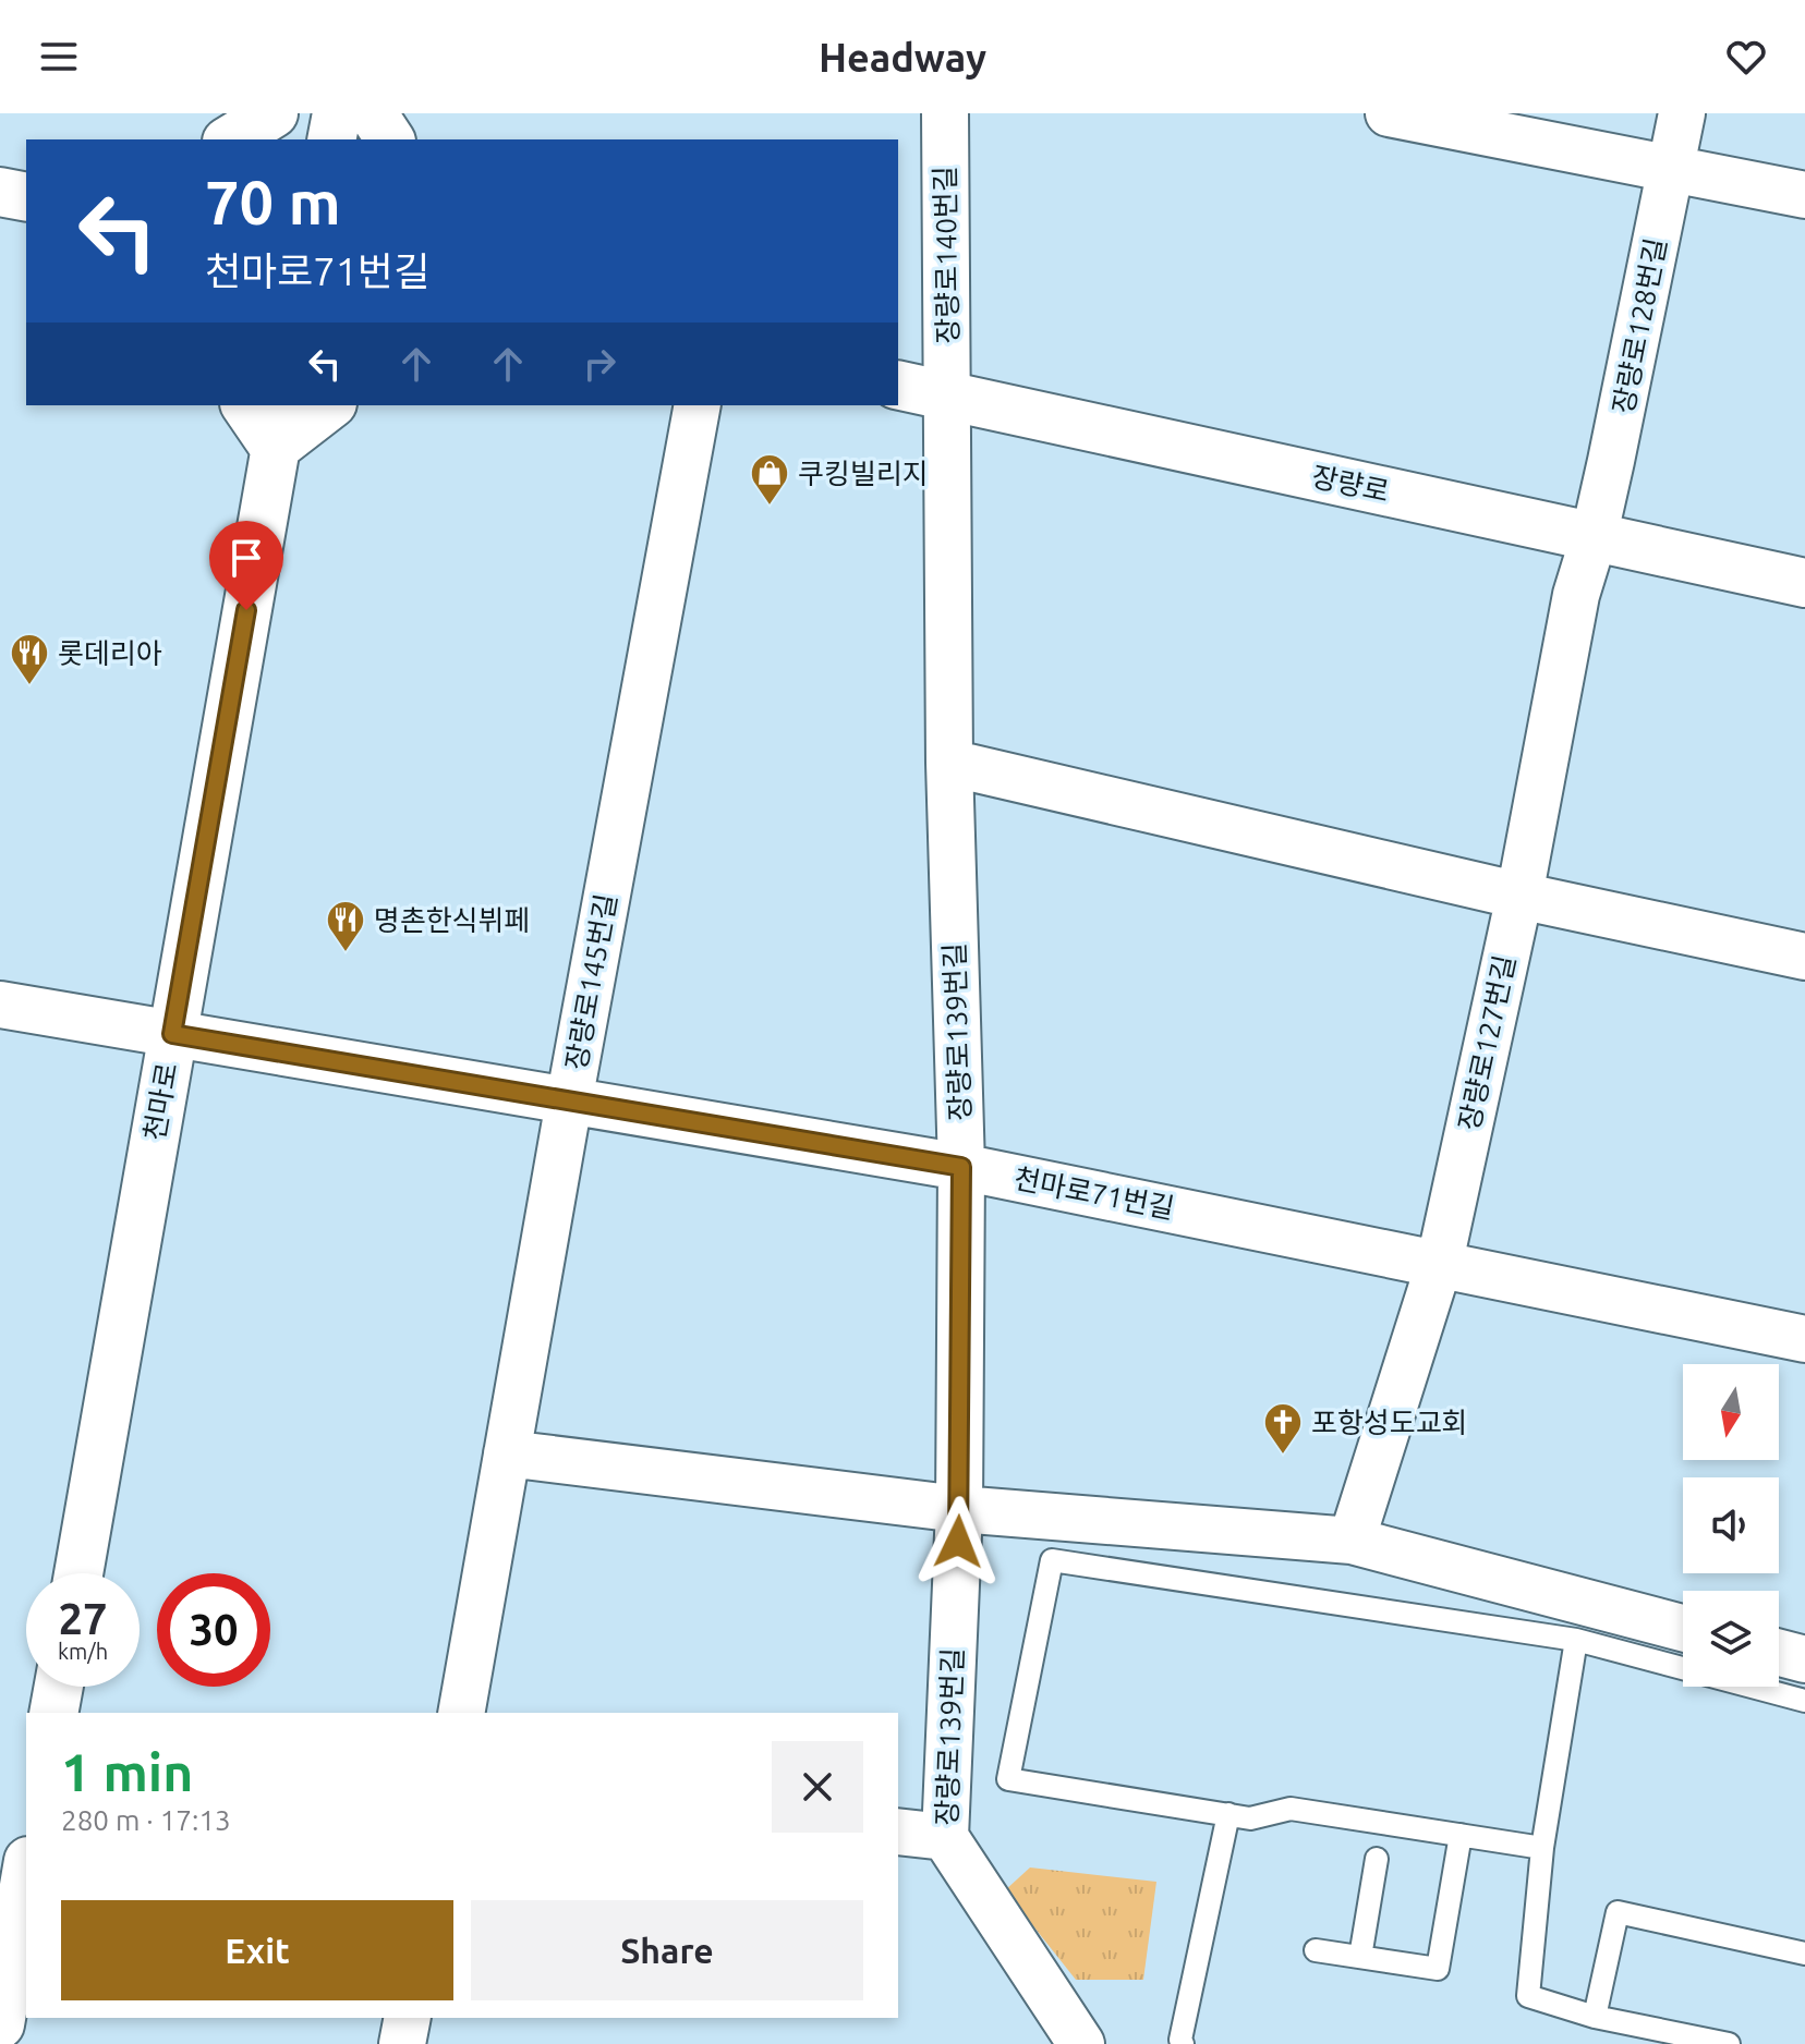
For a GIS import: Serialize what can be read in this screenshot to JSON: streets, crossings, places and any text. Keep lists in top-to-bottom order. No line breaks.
{"streets":{"street":["장량로140번길","장량로128번길","장량로","장량로145번길","장량로139번길","장량로127번길","천마로","천마로71번길"]},"crossings":[["장량로140번길","장량로"],["장량로140번길","장량로139번길"],["장량로128번길","장량로"],["장량로128번길","장량로127번길"],["장량로","장량로139번길"],["장량로","장량로127번길"],["장량로145번길","천마로71번길"],["장량로139번길","천마로71번길"],["장량로127번길","천마로71번길"],["천마로","천마로71번길"]],"places":{"shop":["쿠킹빌리지"],"restaurant":["롯데리아","명촌한식뷔페"],"church":["포항성도교회"]},"north":"bottom","page":{"header":"Headway","turn":["70 m","천마로71번길"],"speed":"27 km/h","limit":"30","heading":["1 min","280 m · 17:13"],"buttons":["Exit","Share"]}}
